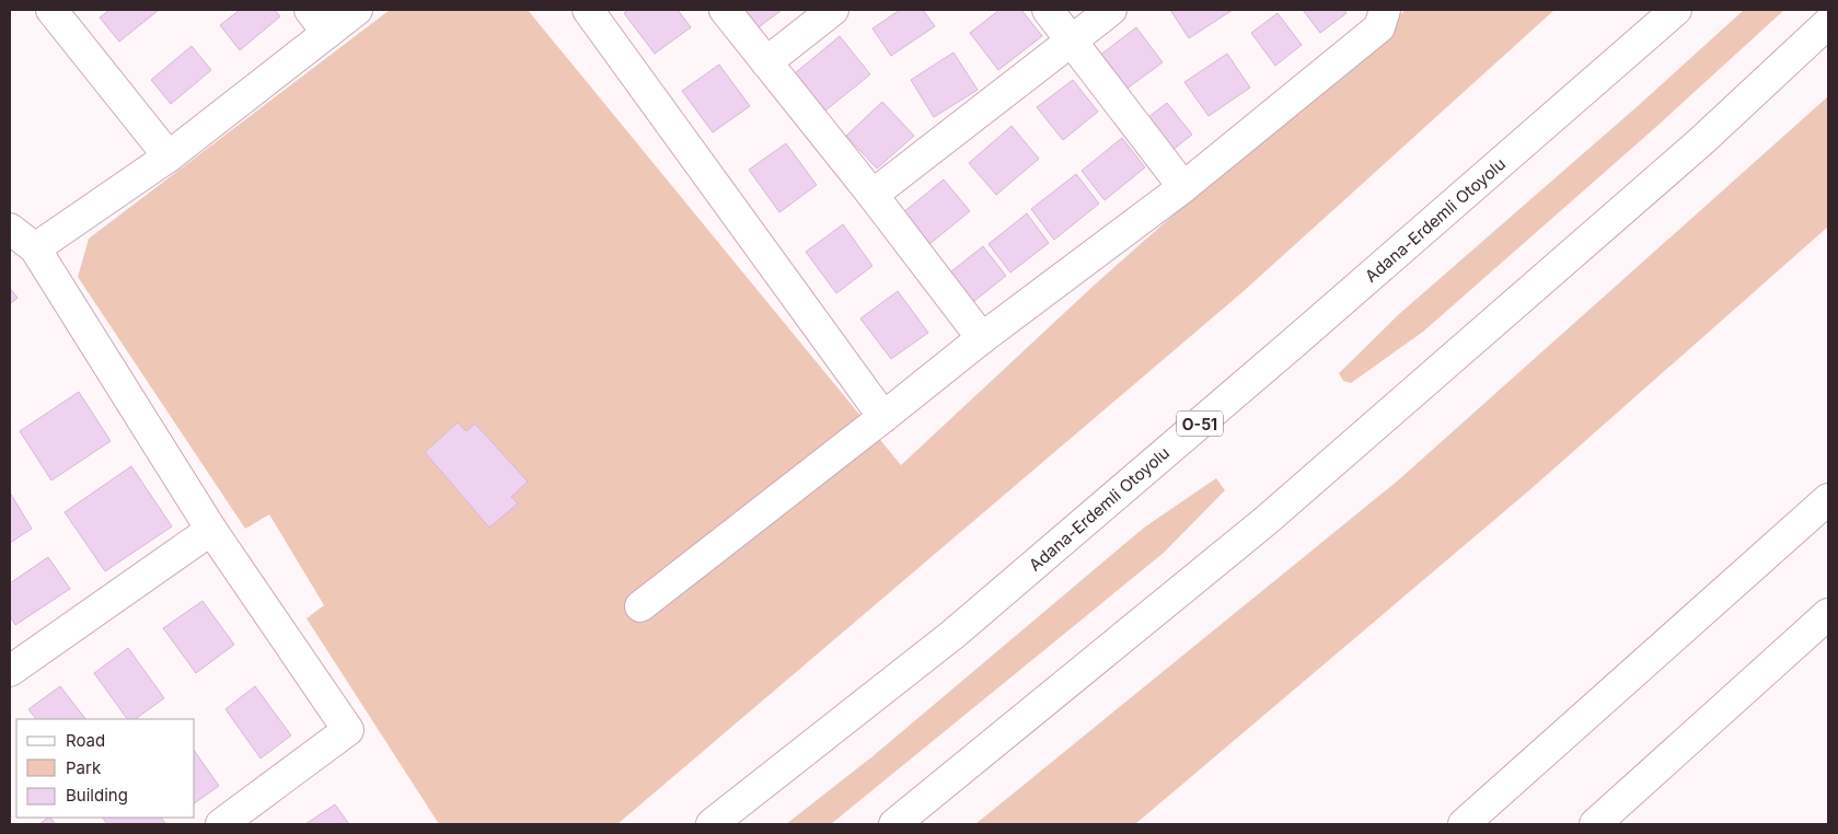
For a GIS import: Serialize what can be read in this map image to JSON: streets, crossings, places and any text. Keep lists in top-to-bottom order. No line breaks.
{"streets":{"main road":["Adana-Erdemli Otoyolu","O-51"]},"legend":["Road","Park","Building"]}
